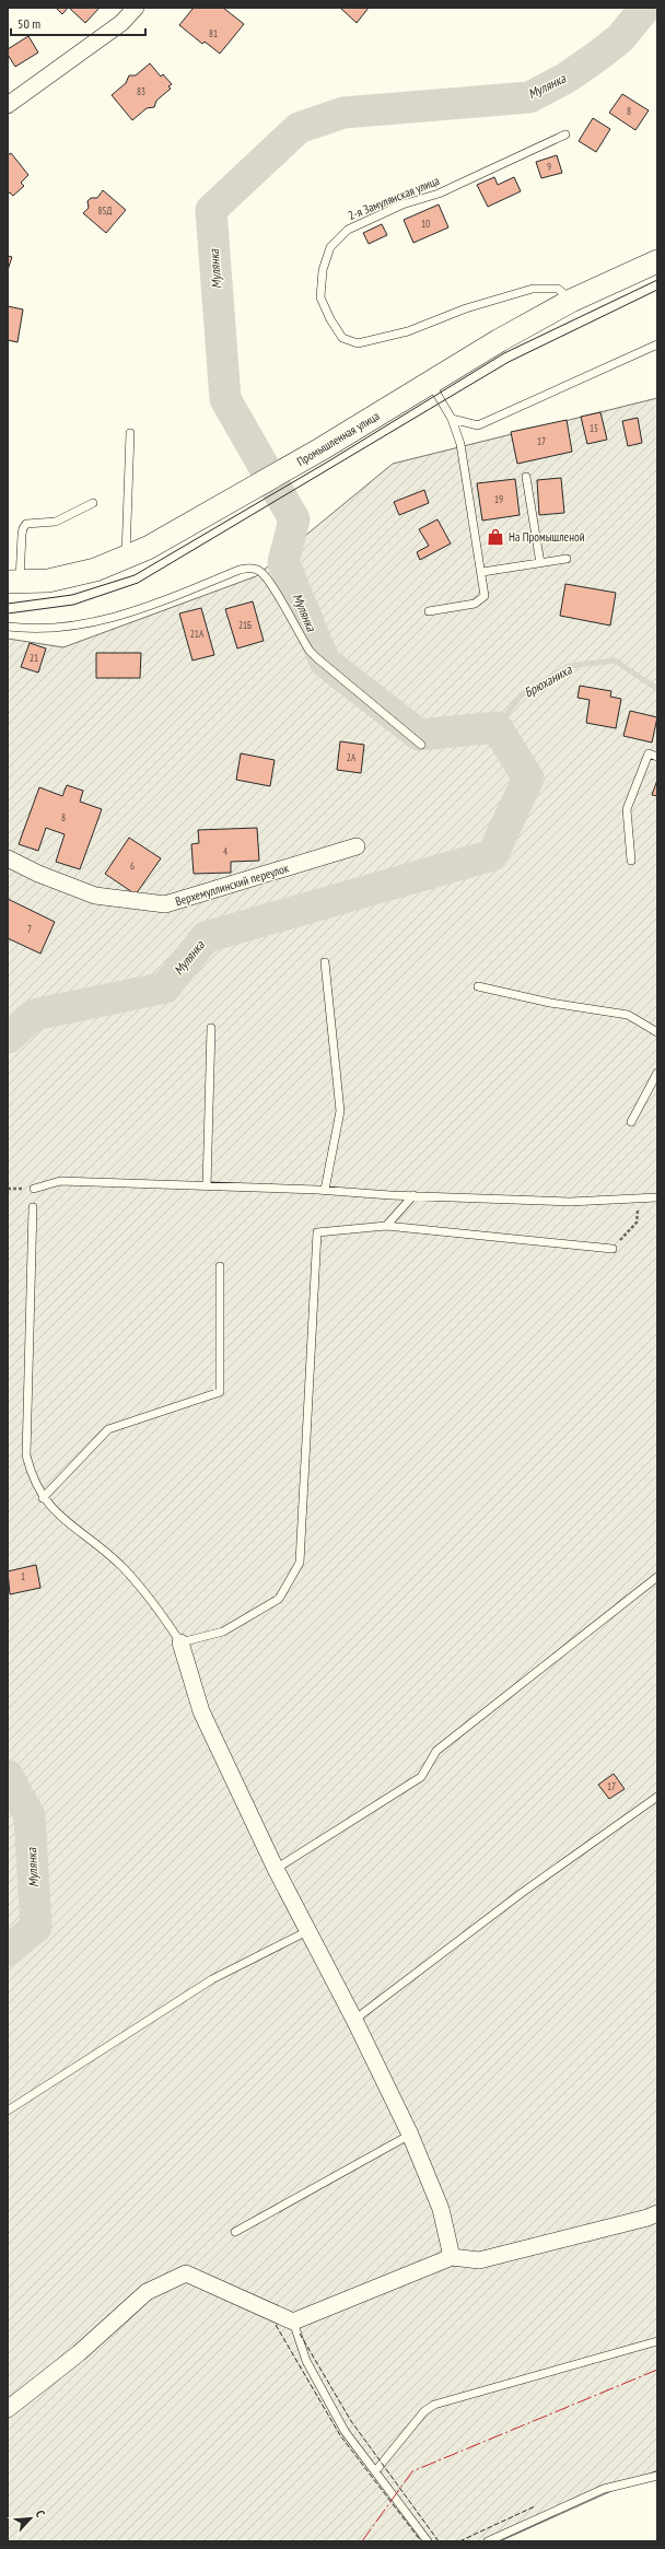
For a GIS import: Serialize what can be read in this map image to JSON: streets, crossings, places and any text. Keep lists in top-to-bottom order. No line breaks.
{"streets":{"main road":["Промышленная улица"],"street":["Верхемуллинский переулок"],"lane":["2-я Замулянская улица"]},"crossings":[["2-я Замулянская улица","Промышленная улица"]],"water":["Мулянка","Брюханиха"],"places":{"shop":["На Промышленой"]},"house_numbers":["81","83","8","9","85Д","10","15","17","19","21Б","21А","21","2А","8","4","6","7","1","17"],"scale_bar":"50 m","north":"top right"}
